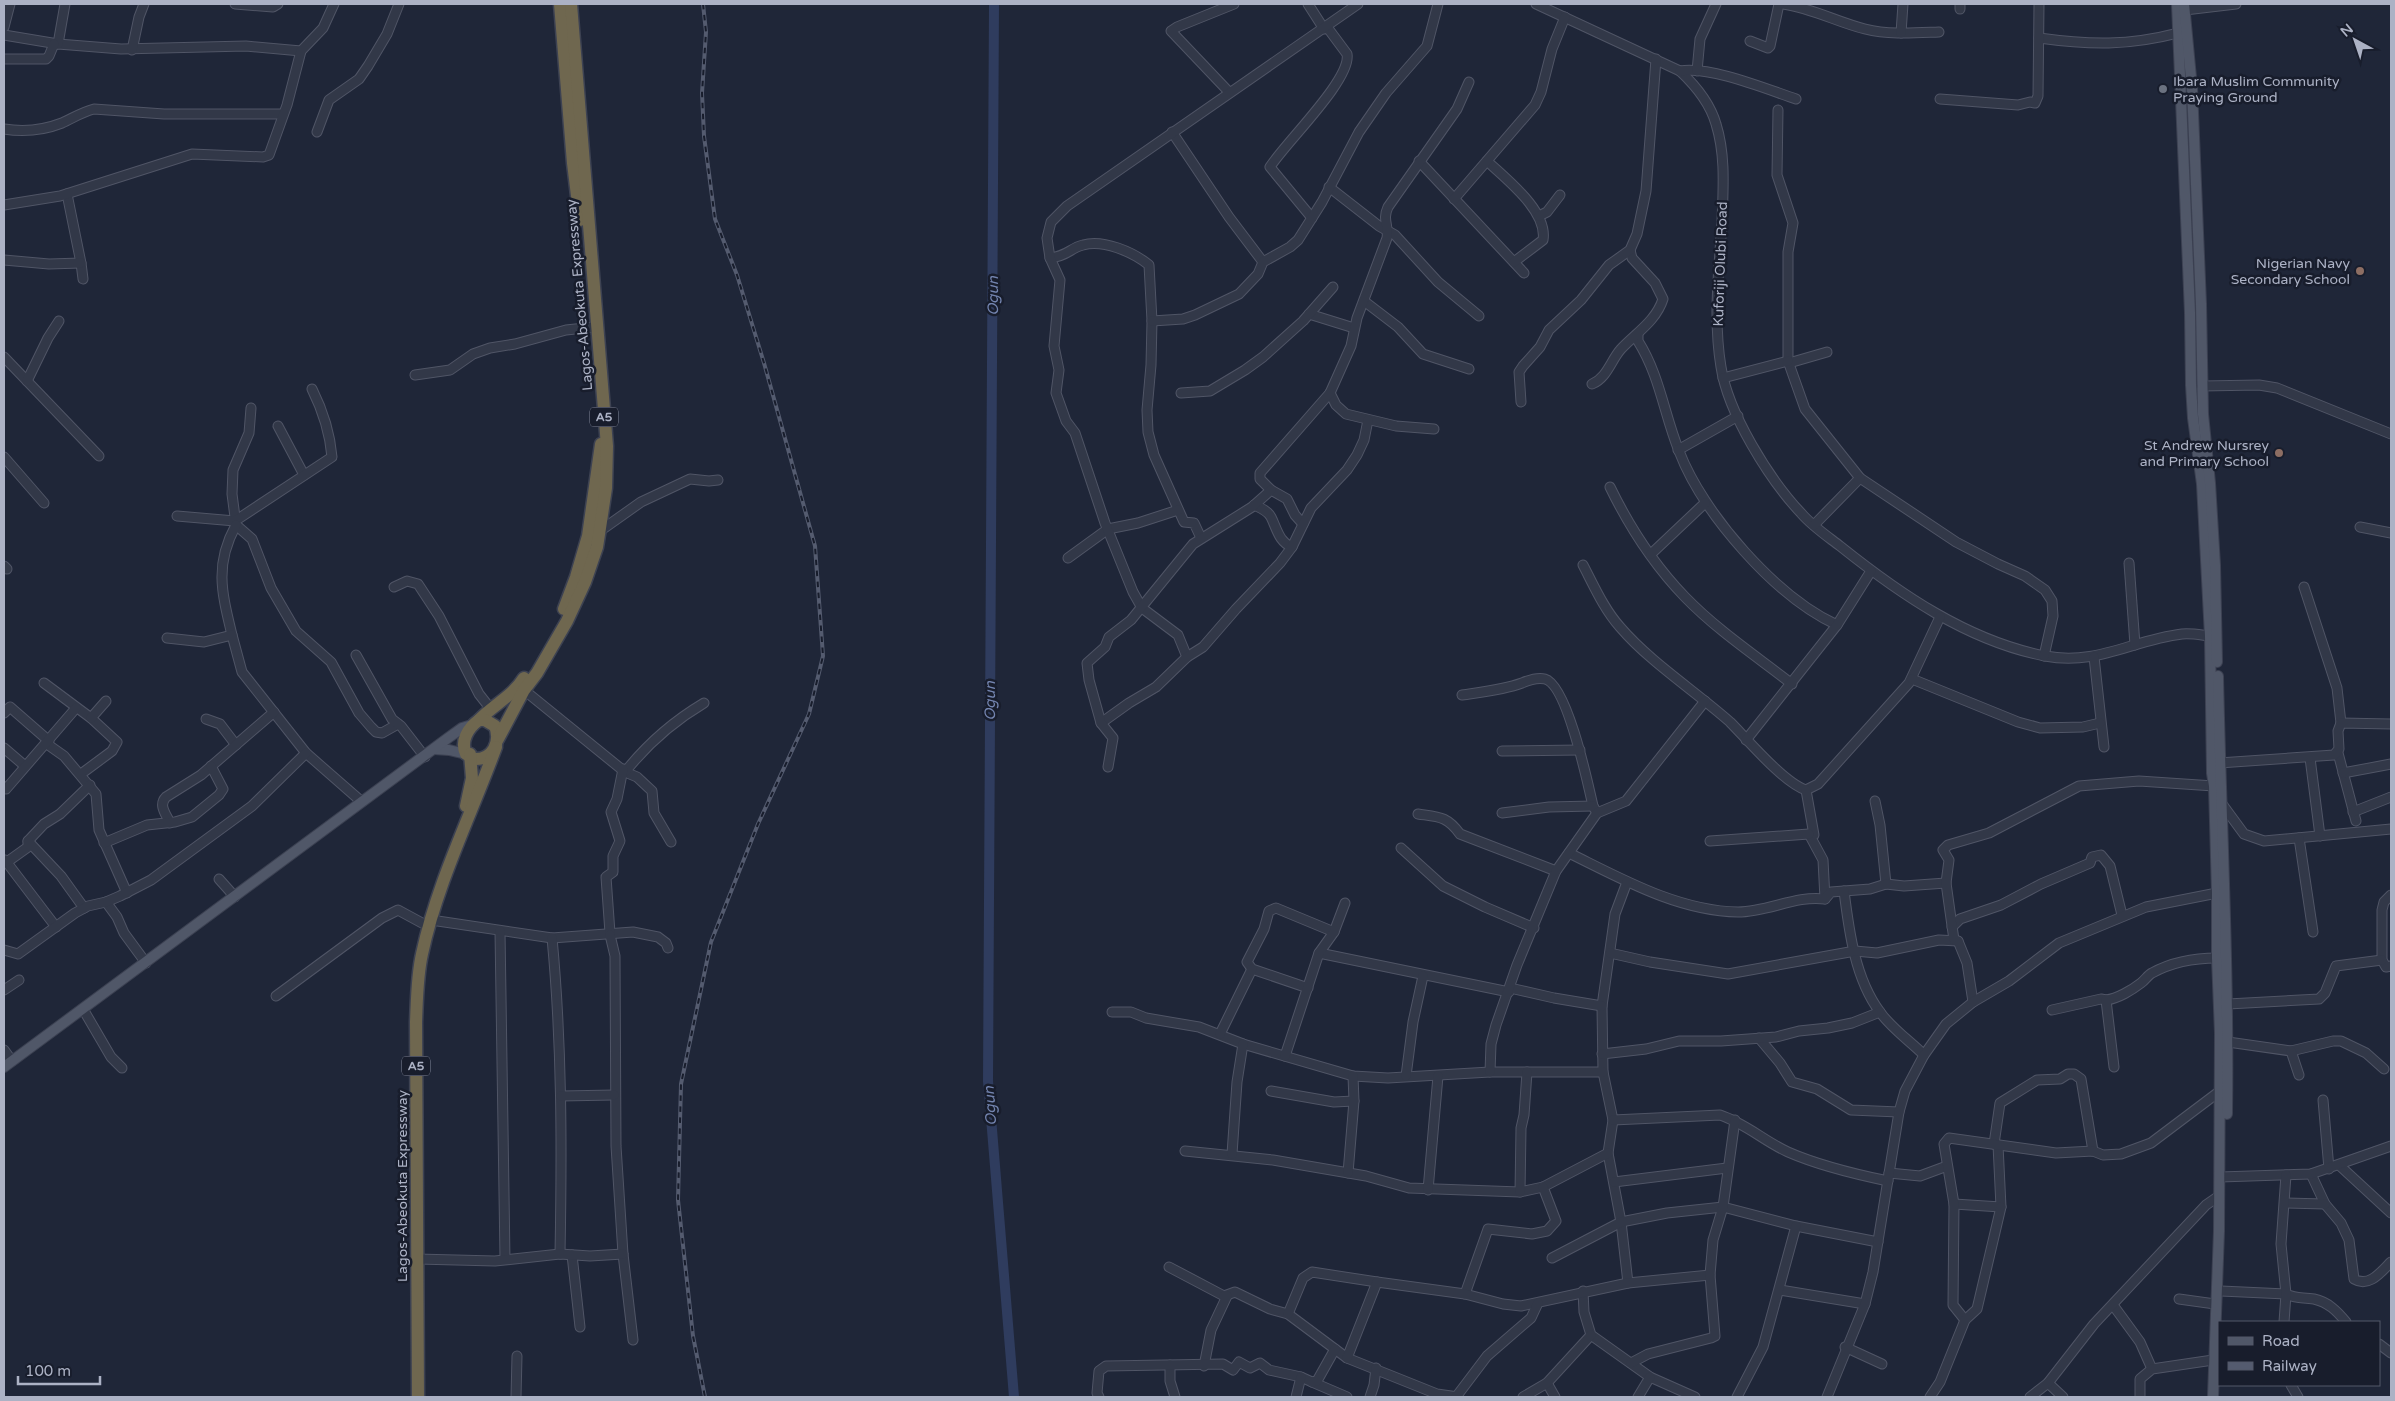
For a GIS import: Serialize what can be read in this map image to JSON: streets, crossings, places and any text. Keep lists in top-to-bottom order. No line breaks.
{"streets":{"highway":["Lagos-Abeokuta Expressway","A5"],"street":["Kuforiji Olubi Road"]},"crossings":[["Lagos-Abeokuta Expressway","A5"]],"water":["Ogun"],"places":["Ibara Muslim Community Praying Ground","Nigerian Navy Secondary School","St Andrew Nursrey and Primary School"],"legend":["Road","Railway"],"scale_bar":"100 m","north":"top left"}
